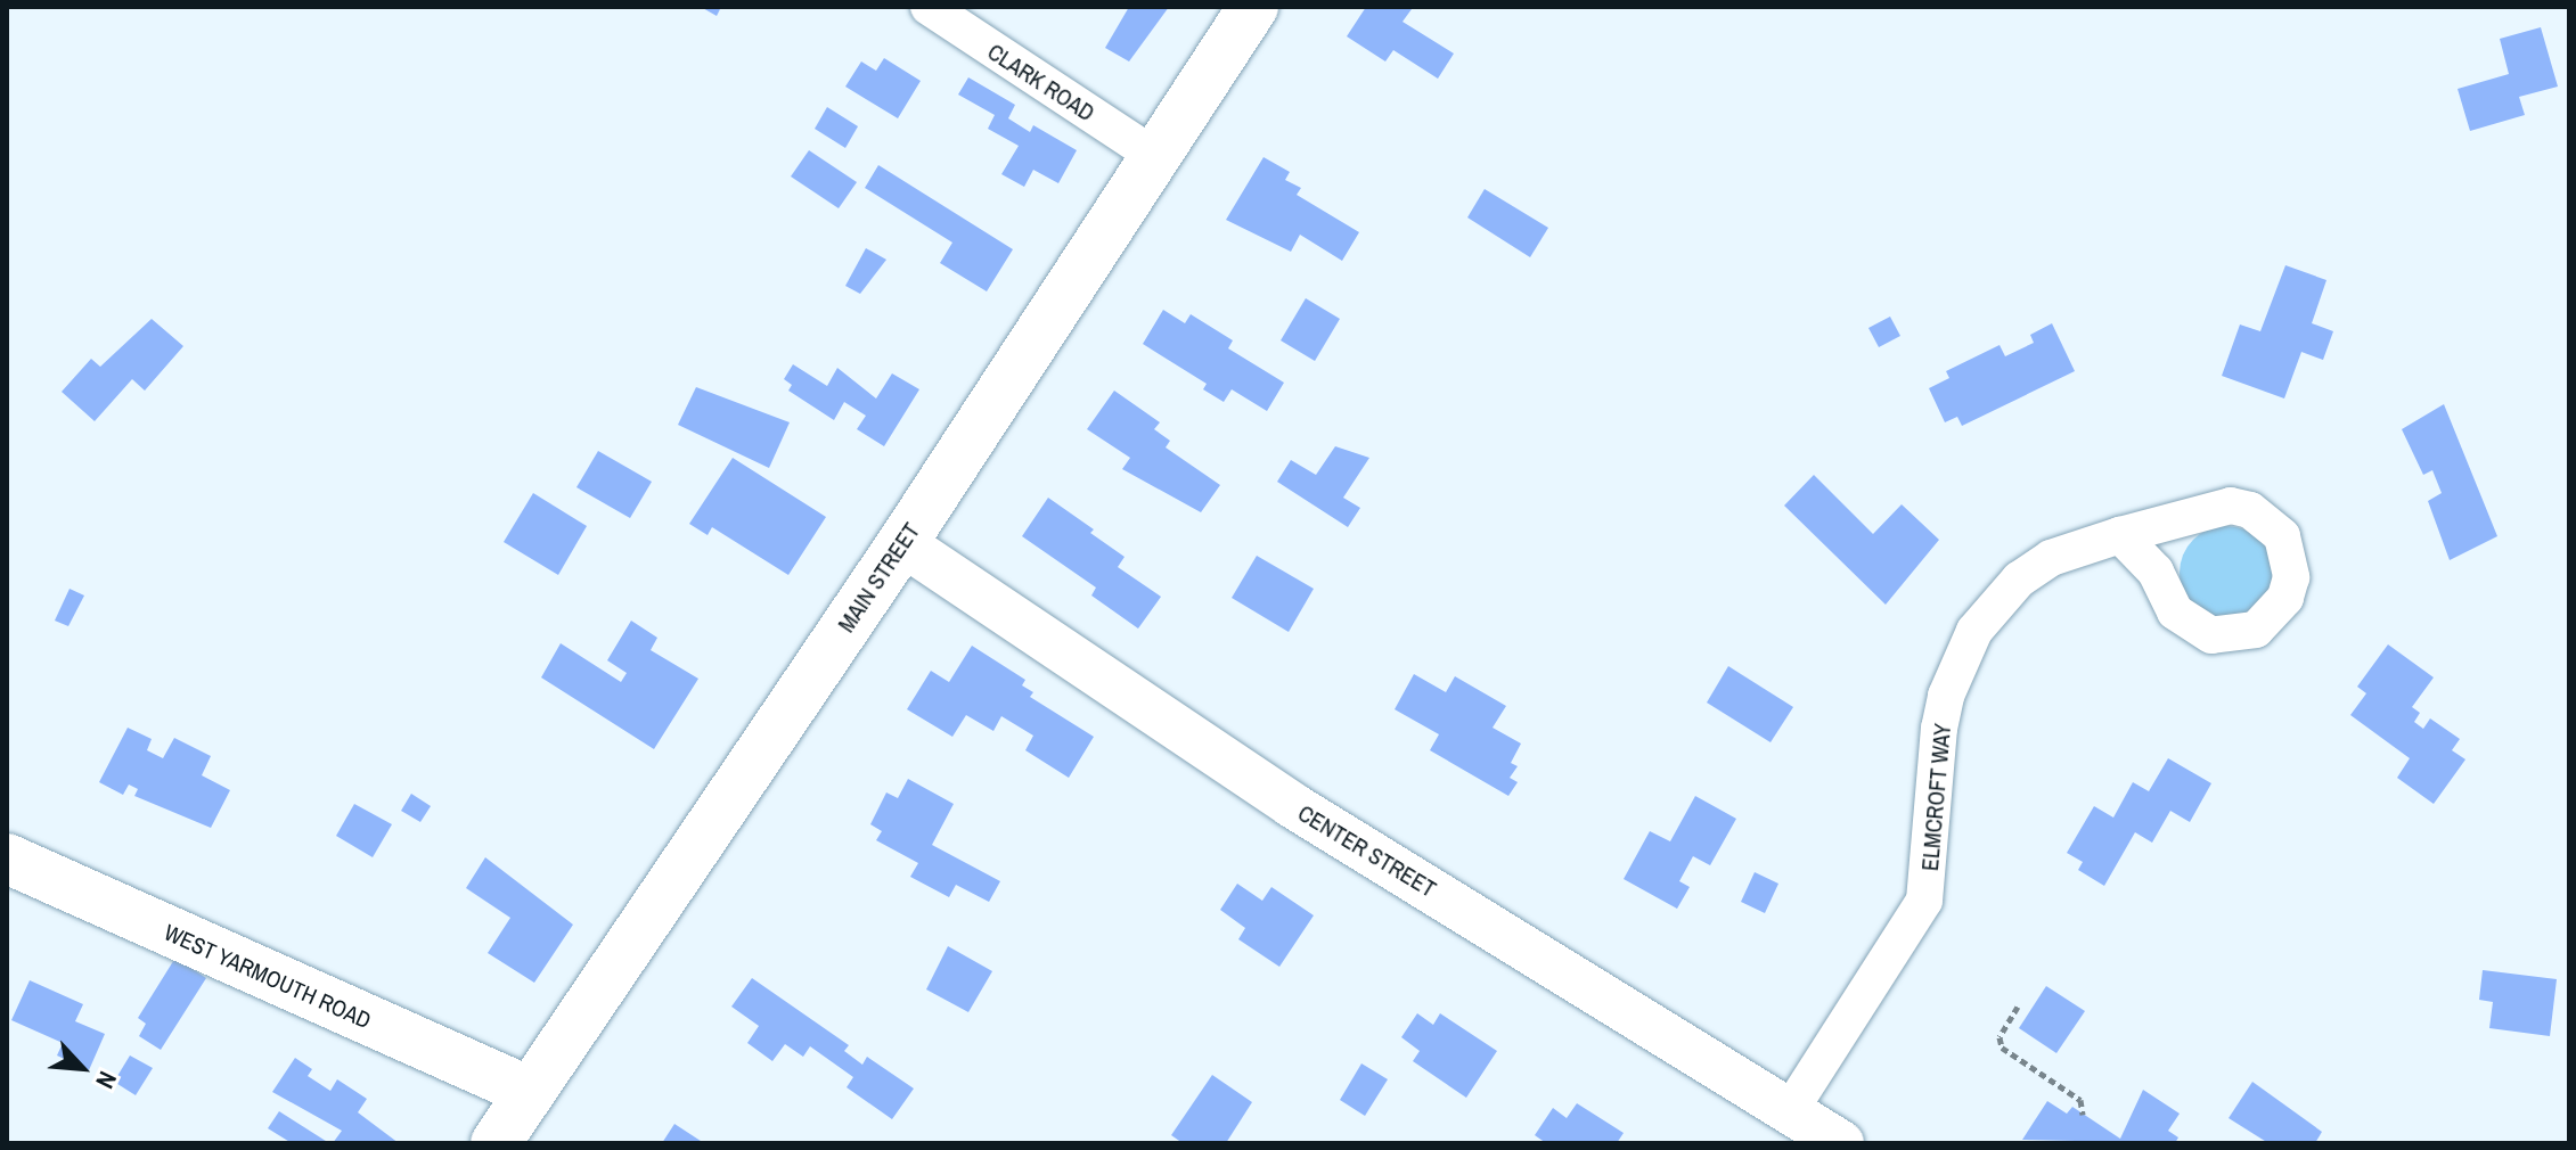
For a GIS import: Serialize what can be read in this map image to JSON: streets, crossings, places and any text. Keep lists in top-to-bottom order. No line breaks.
{"streets":{"main road":["MAIN STREET","WEST YARMOUTH ROAD"],"street":["CLARK ROAD","ELMCROFT WAY","CENTER STREET"]},"crossings":[["CLARK ROAD","MAIN STREET"],["MAIN STREET","CENTER STREET"],["MAIN STREET","WEST YARMOUTH ROAD"],["ELMCROFT WAY","CENTER STREET"]],"north":"bottom right"}
